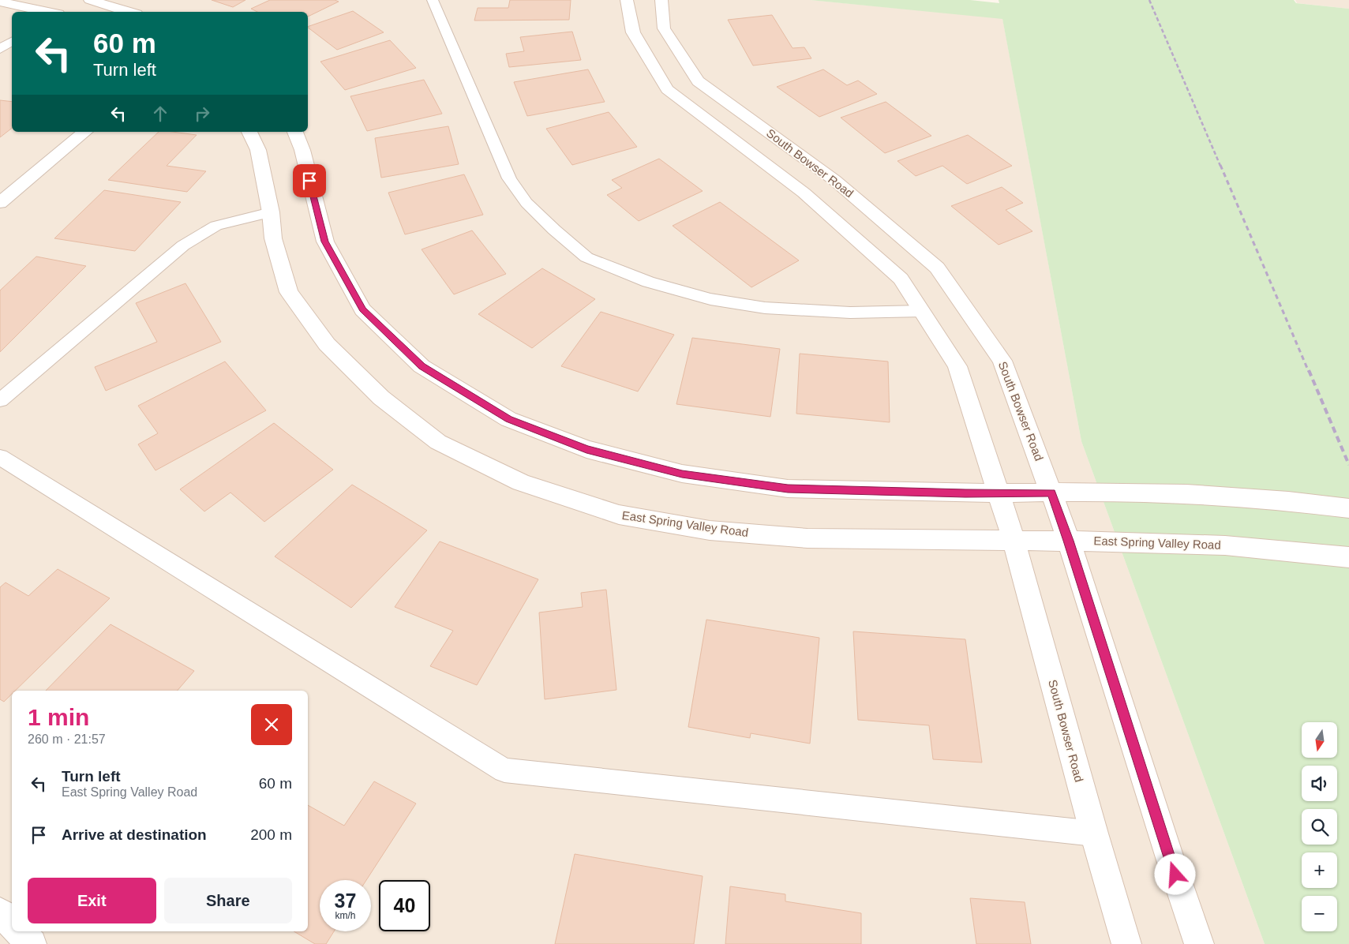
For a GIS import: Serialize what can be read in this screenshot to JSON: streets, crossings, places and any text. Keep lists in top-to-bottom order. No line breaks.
{"streets":{"street":["South Bowser Road","East Spring Valley Road"]},"crossings":[["South Bowser Road","East Spring Valley Road"]],"north":"bottom","page":{"turn":["60 m","Turn left"],"heading":["1 min","260 m · 21:57"],"map_buttons":["+","−"],"list":[{"name":"Turn left","note":"East Spring Valley Road","value":"60 m"},{"name":"Arrive at destination","value":"200 m"}],"buttons":["Exit","Share"],"speed":"37 km/h","limit":"40"}}
